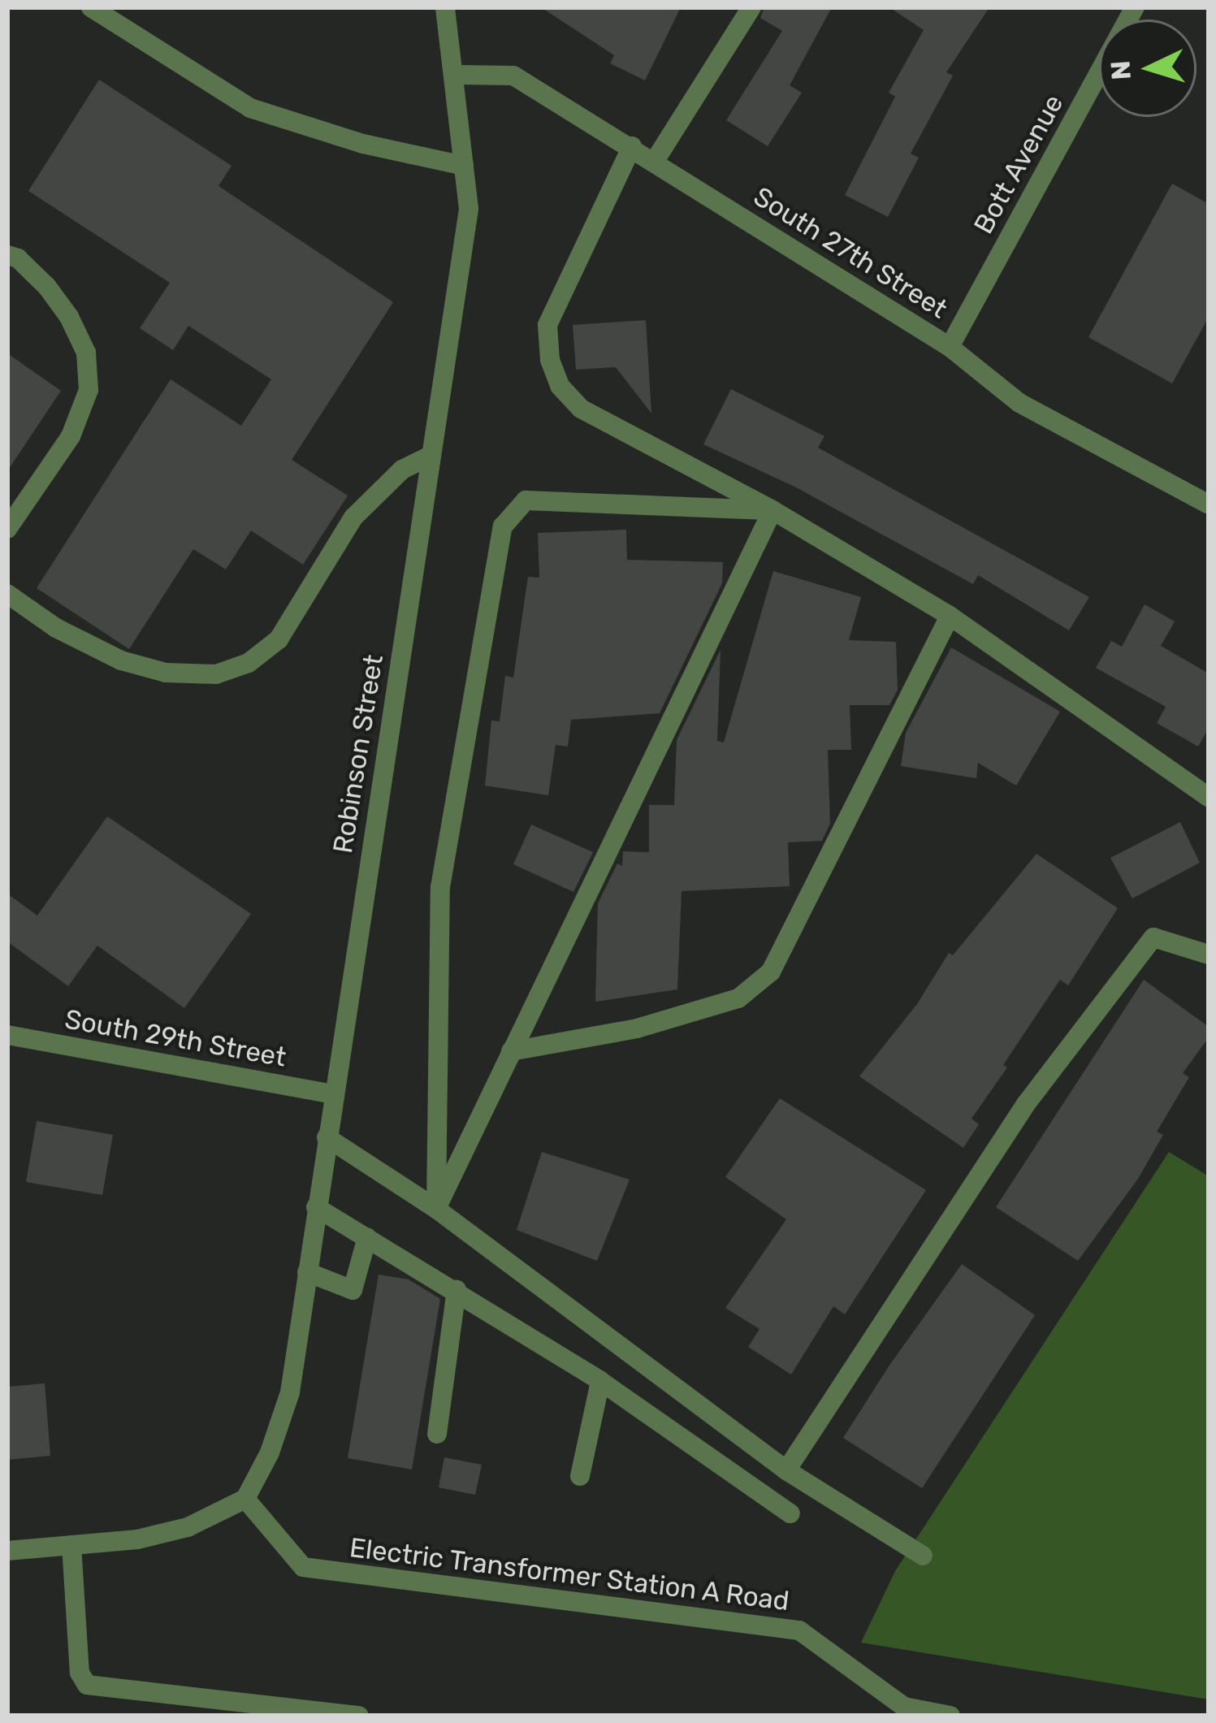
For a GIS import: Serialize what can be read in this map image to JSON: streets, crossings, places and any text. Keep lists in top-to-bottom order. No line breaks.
{"streets":{"street":["Bott Avenue","South 27th Street","Robinson Street","South 29th Street","Electric Transformer Station A Road"]},"crossings":[["Bott Avenue","South 27th Street"],["South 27th Street","Robinson Street"],["Robinson Street","South 29th Street"],["Robinson Street","Electric Transformer Station A Road"]],"north":"left"}
